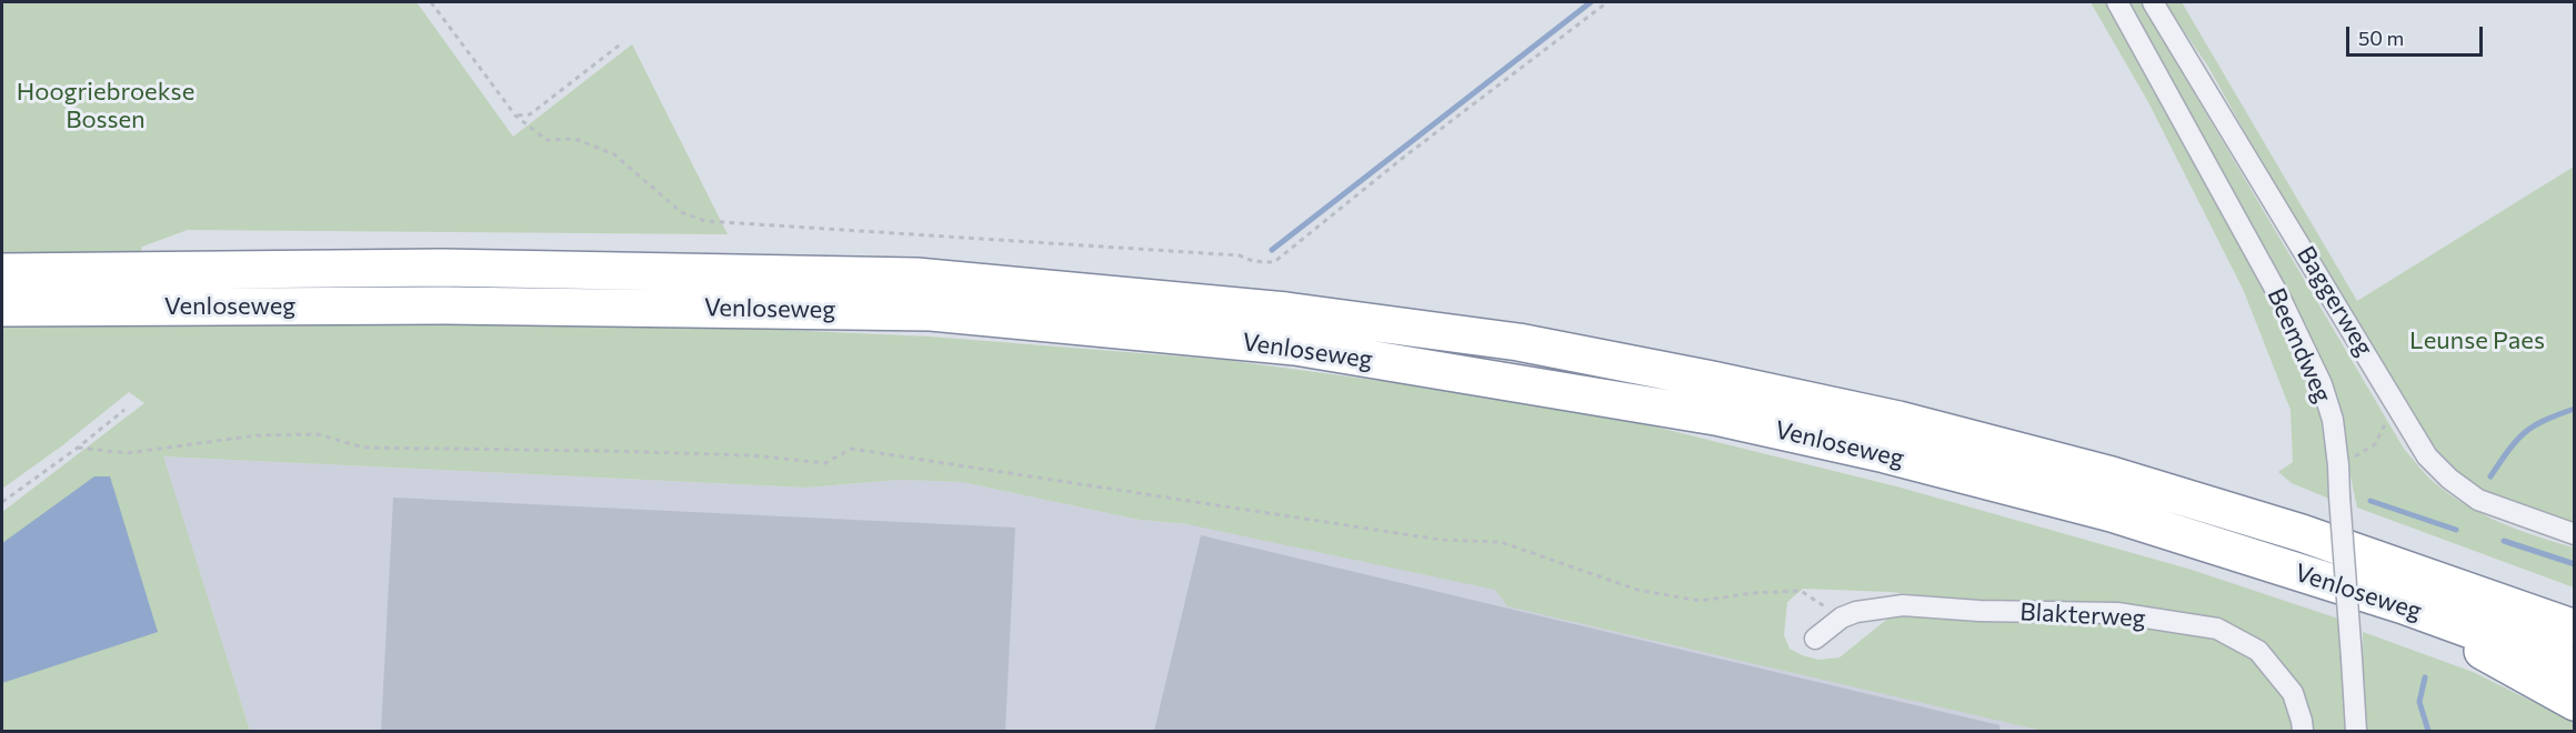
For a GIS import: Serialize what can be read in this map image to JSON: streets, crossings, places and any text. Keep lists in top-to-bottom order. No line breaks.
{"streets":{"highway":["Venloseweg"],"street":["Baggerweg","Beemdweg","Blakterweg"]},"parks":["Hoogriebroekse Bossen","Leunse Paes"],"scale_bar":"50 m"}
